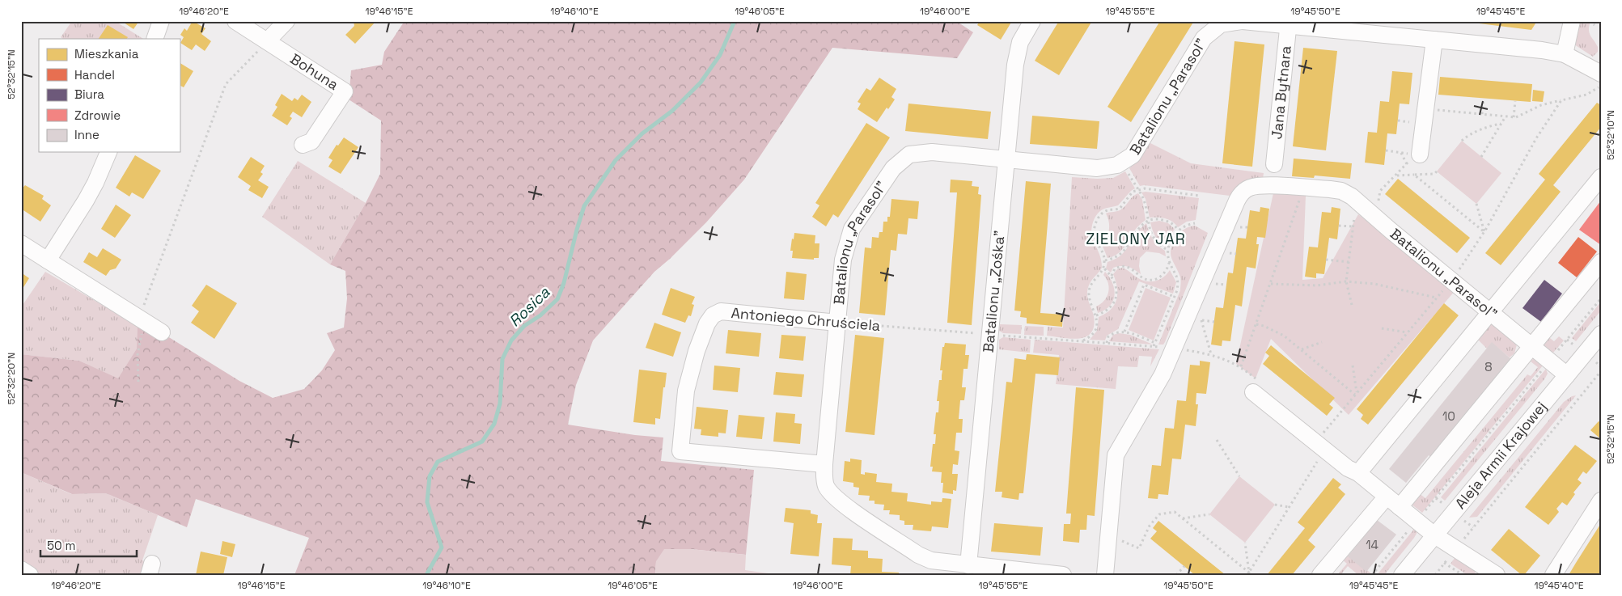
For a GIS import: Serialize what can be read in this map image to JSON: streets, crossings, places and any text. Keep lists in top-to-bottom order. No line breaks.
{"streets":{"street":["Bohuna","Jana Bytnara","Batalionu „Parasol”","Batalionu „Zośka”","Antoniego Chruściela","Aleja Armii Krajowej"]},"crossings":[["Jana Bytnara","Batalionu „Parasol”"],["Batalionu „Parasol”","Batalionu „Zośka”"],["Batalionu „Parasol”","Antoniego Chruściela"],["Batalionu „Parasol”","Aleja Armii Krajowej"],["Batalionu „Zośka”","Antoniego Chruściela"]],"districts":["ZIELONY JAR"],"water":["Rosica"],"house_numbers":["8","10","14"],"legend":["Mieszkania","Handel","Biura","Zdrowie","Inne"],"scale_bar":"50 m","coordinates":["19°46'20\"E","19°46'15\"E","19°46'10\"E","19°46'05\"E","19°46'00\"E","19°45'55\"E","19°45'50\"E","19°45'45\"E","52°32'15\"N","52°32'10\"N","52°32'20\"N","19°45'40\"E"]}
